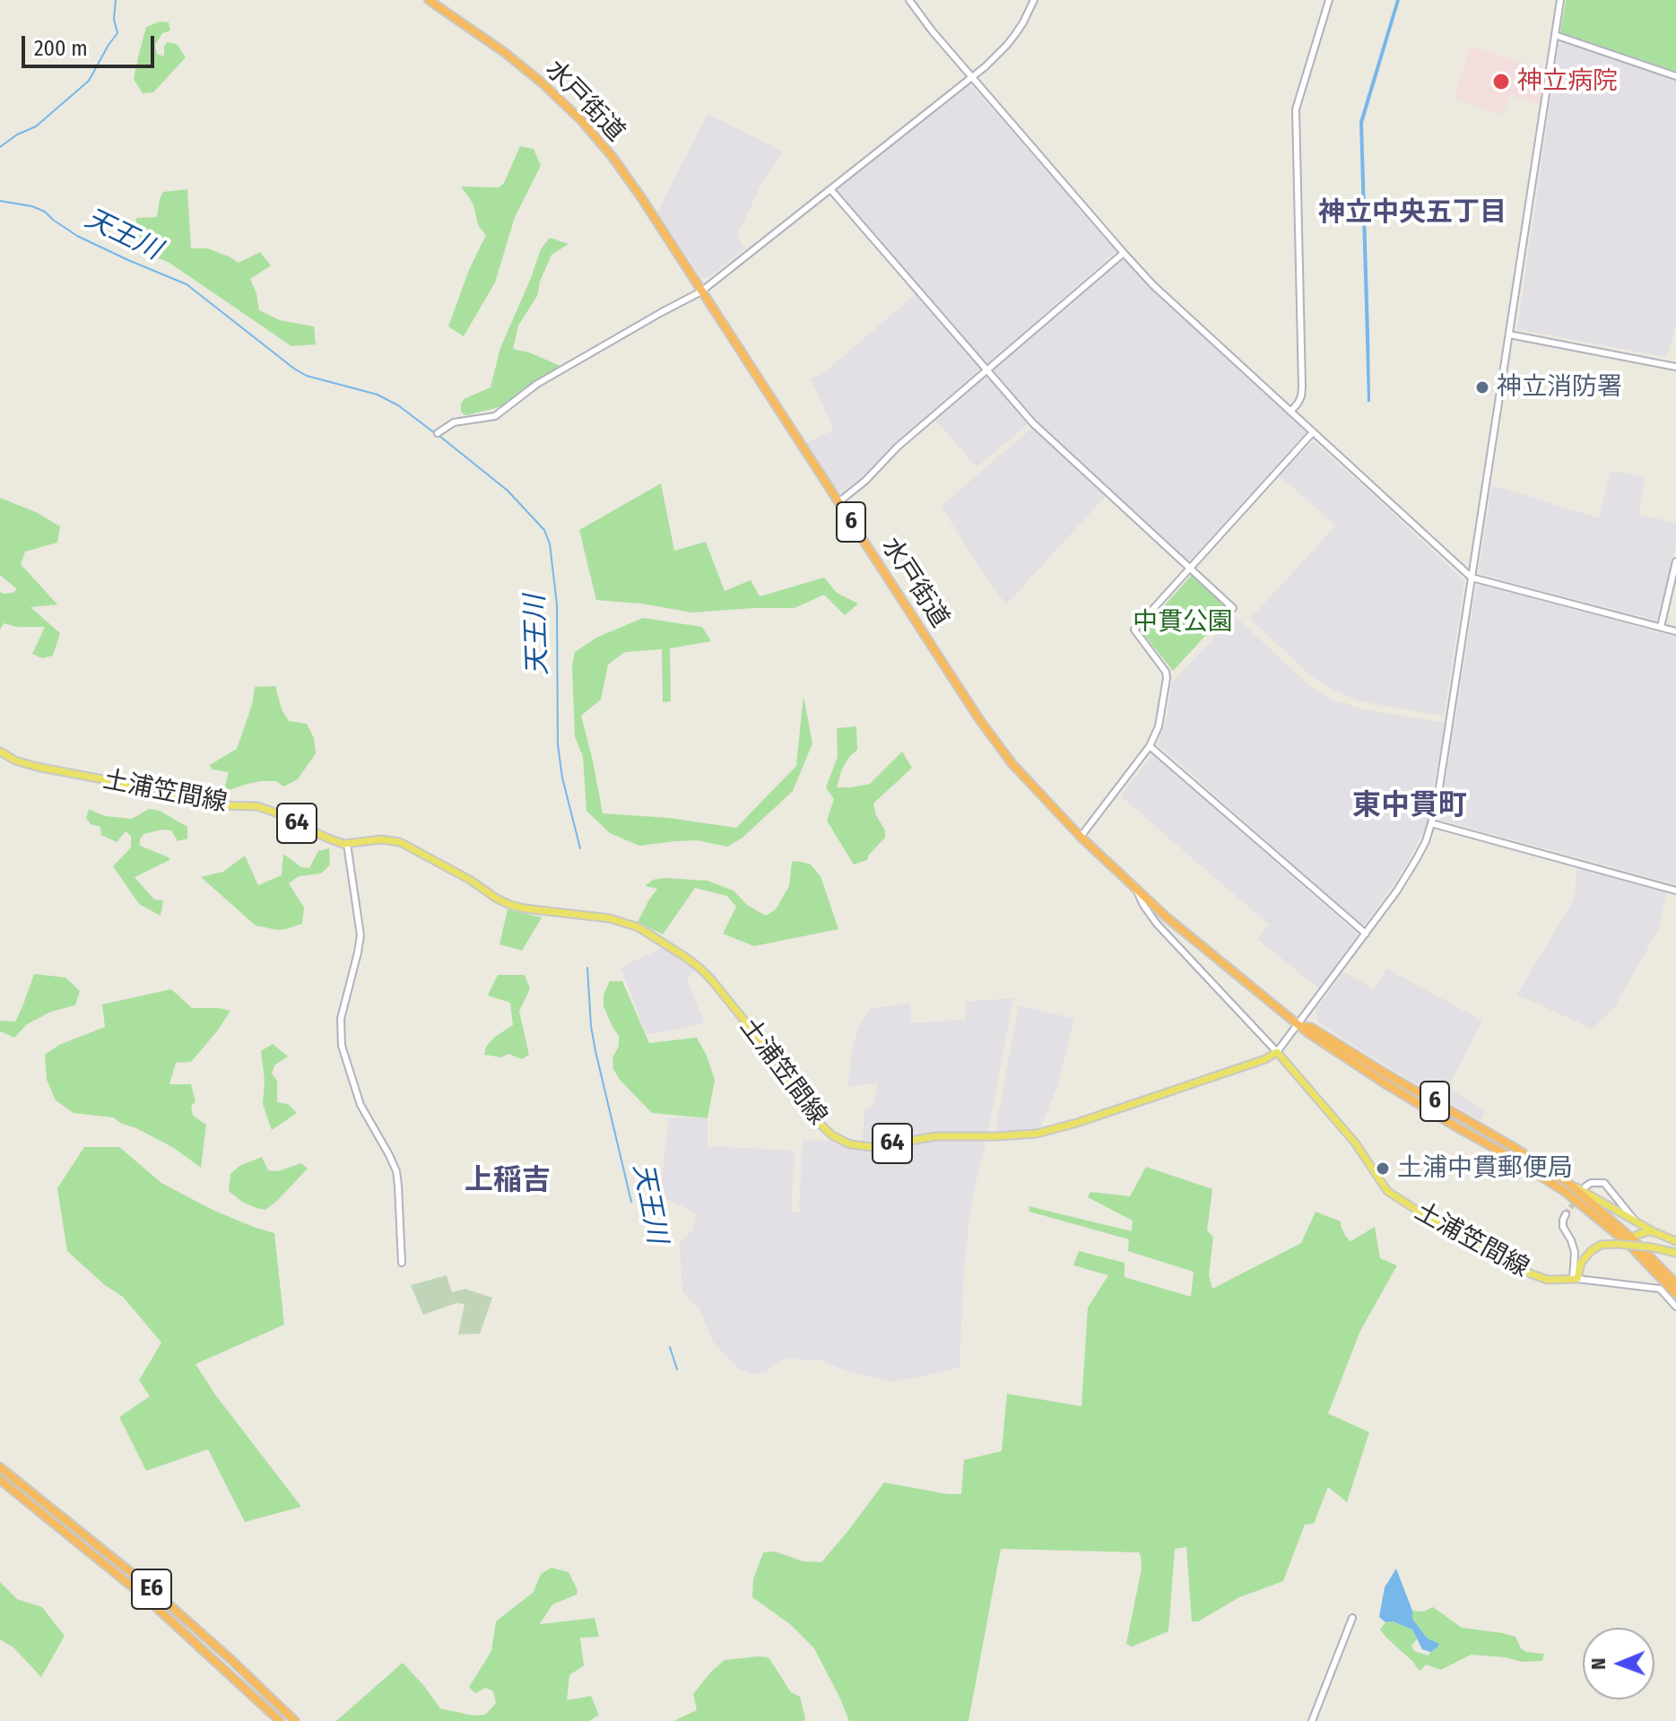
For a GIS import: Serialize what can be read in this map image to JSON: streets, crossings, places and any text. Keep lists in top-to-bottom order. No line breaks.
{"streets":{"highway":["水戸街道","6","E6"],"main road":["土浦笠間線","64"]},"crossings":[["水戸街道","6"]],"districts":["神立中央五丁目","東中貫町","上稲吉"],"water":["天王川"],"parks":["中貫公園"],"places":["神立病院","神立消防署","土浦中貫郵便局"],"scale_bar":"200 m","north":"left"}
